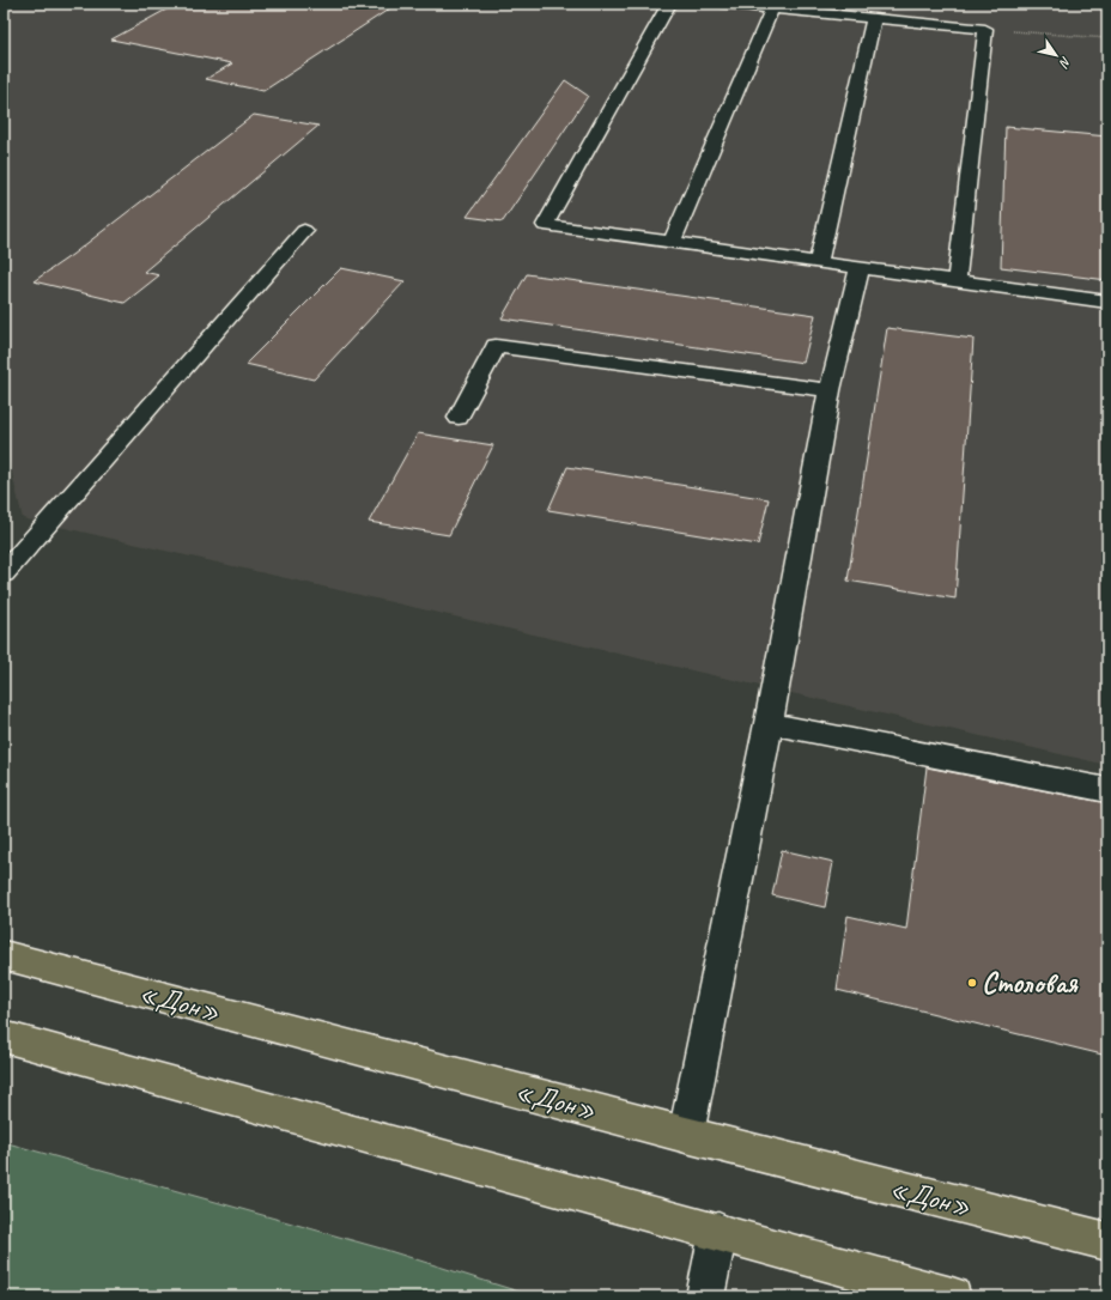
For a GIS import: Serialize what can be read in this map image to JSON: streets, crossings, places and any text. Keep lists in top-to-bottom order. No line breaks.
{"streets":{"highway":["«Дон»"]},"places":["Столовая"],"north":"bottom right"}
